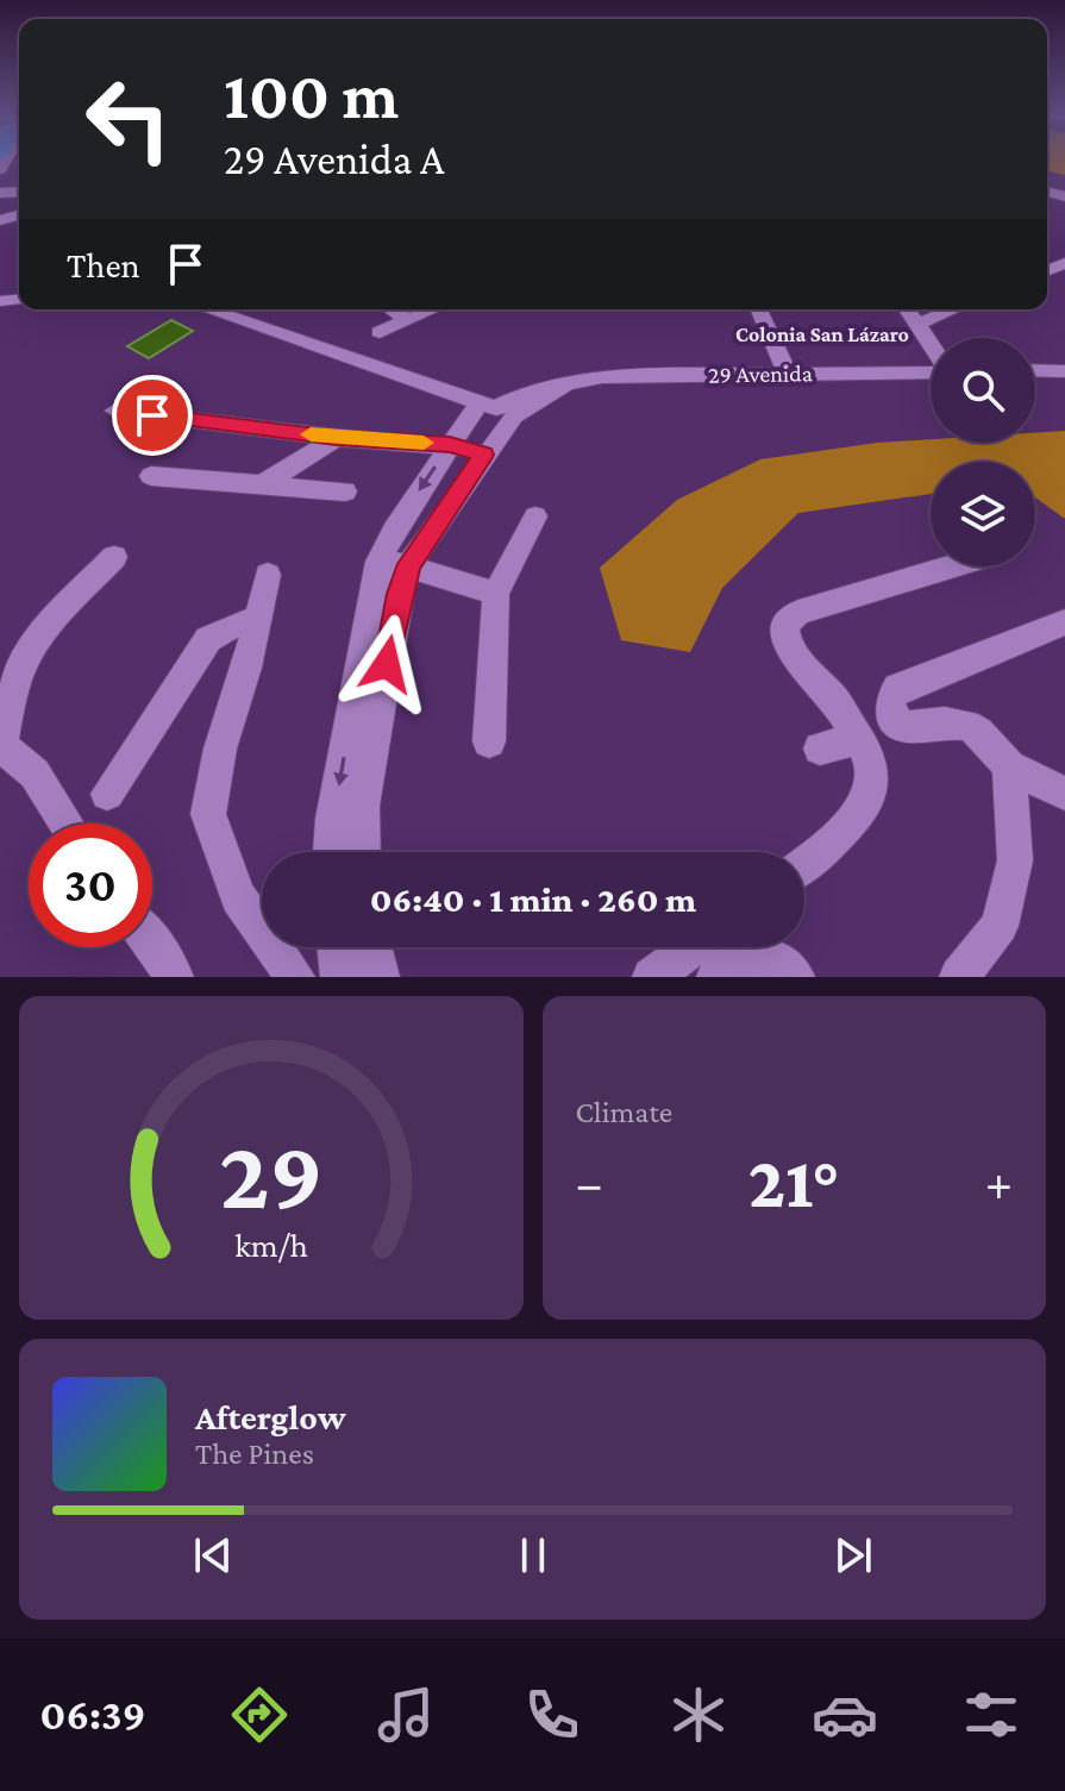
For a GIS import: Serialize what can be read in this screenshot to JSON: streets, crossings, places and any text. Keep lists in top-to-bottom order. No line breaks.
{"streets":{"street":["29 Avenida"]},"districts":["Colonia San Lázaro"],"page":{"turn":["100 m","29 Avenida A"],"then":"Then","limit":"30","trip":"06:40 · 1 min · 260 m","tile":"Climate","heat":["−","21°","+"],"song":["Afterglow","The Pines"],"tabs":"06:39","gauge":["29","km/h"]}}
